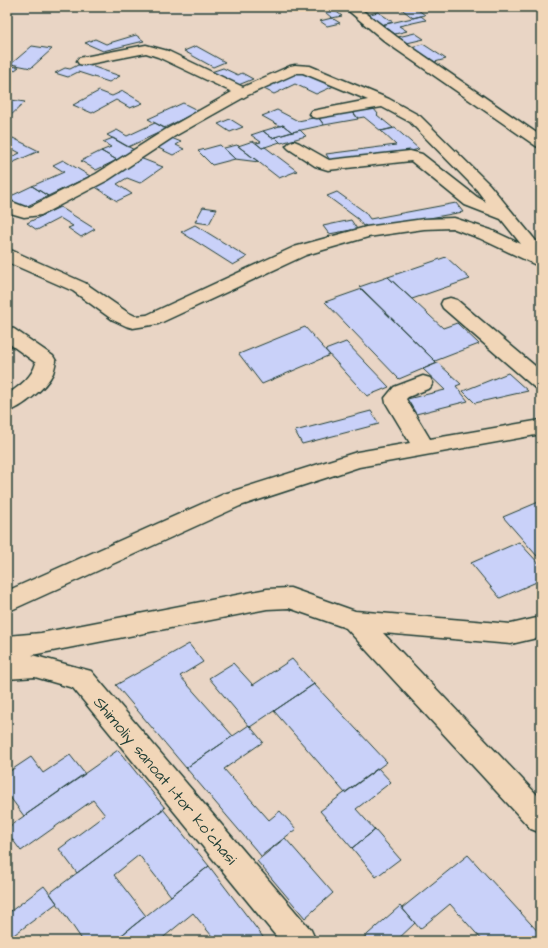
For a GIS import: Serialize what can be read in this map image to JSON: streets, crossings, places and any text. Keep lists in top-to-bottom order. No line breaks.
{"streets":{"street":["Shimoliy sanoat 1-tor koʻchasi"]}}
